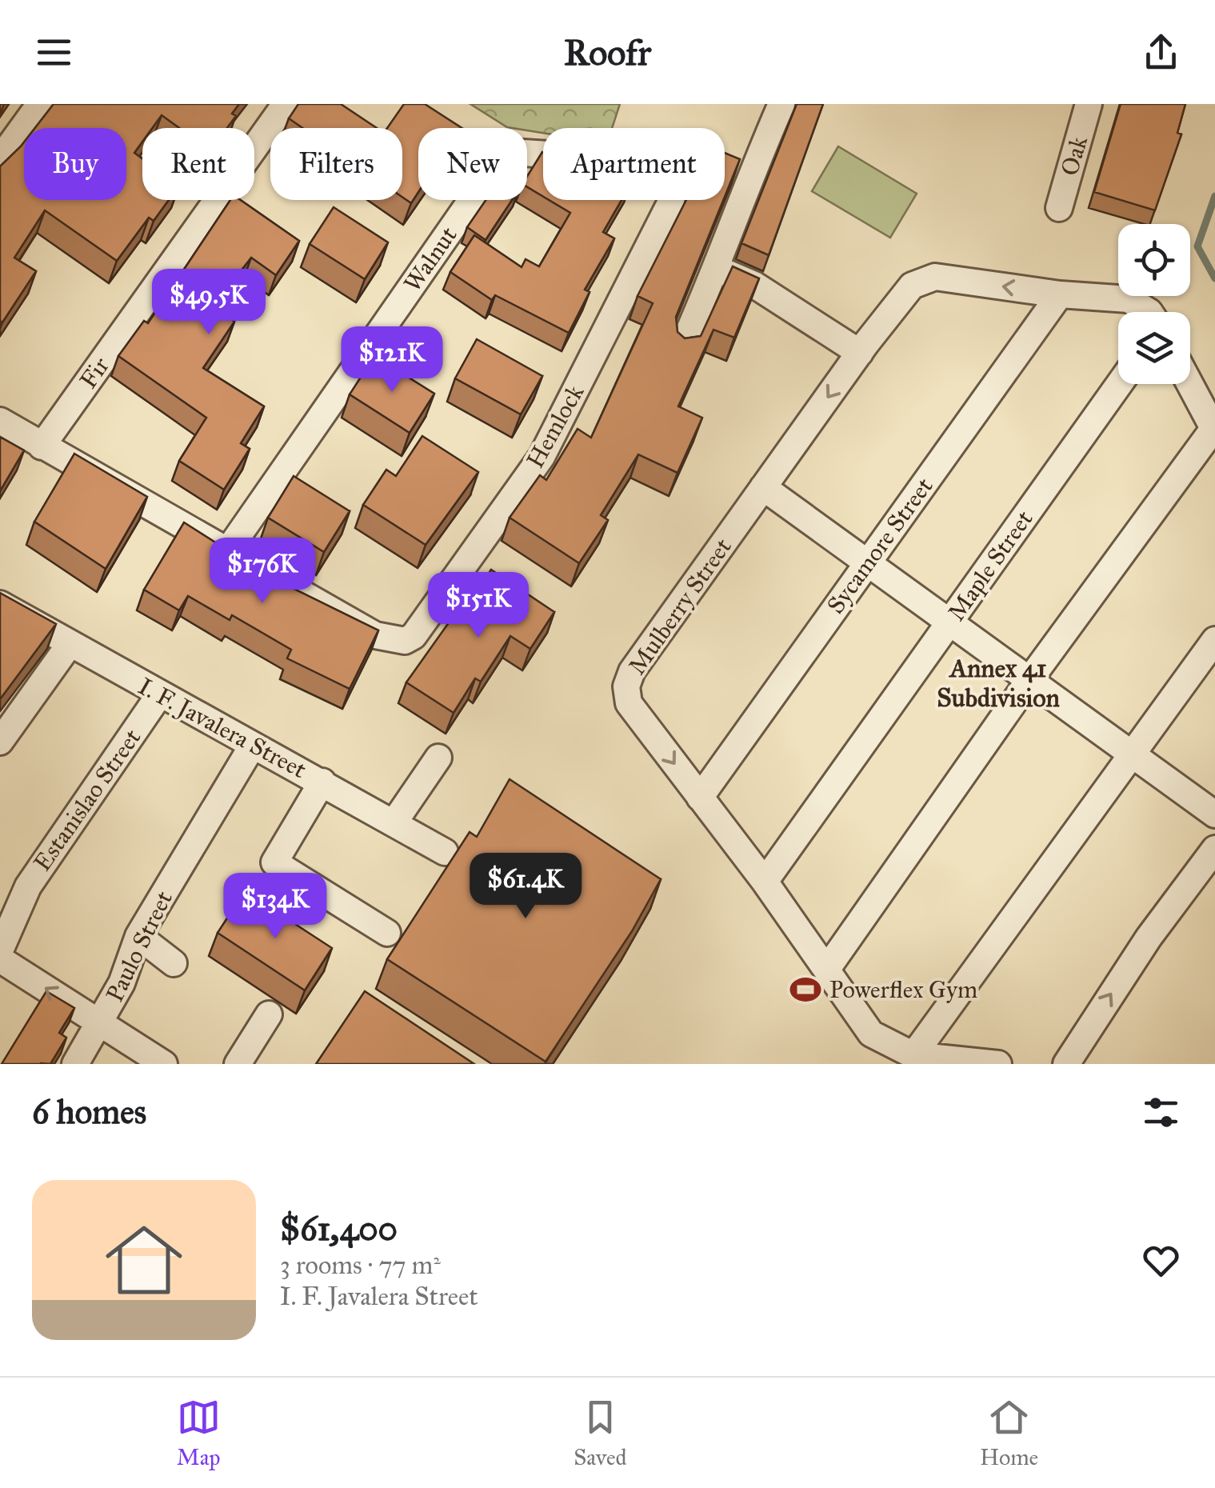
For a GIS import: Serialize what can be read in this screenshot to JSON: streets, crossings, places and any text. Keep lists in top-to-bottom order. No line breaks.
{"streets":{"street":["Oak","Walnut","Fir","Hemlock","Sycamore Street","Maple Street","Mulberry Street","I. F. Javalera Street","Estanislao Street","Paulo Street"]},"crossings":[["Walnut","Hemlock"],["Sycamore Street","Mulberry Street"],["Maple Street","Mulberry Street"],["I. F. Javalera Street","Estanislao Street"],["I. F. Javalera Street","Paulo Street"]],"districts":["Annex 41 Subdivision"],"places":{"sports":["Powerflex Gym"]},"page":{"header":"Roofr","chip":["Buy","Rent","Filters","New","Apartment"],"price":["$49.5K","$121K","$176K","$151K","$61.4K","$134K"],"heading":"6 homes","list":[{"name":"$61,400","note":"3 rooms · 77 m² · I. F. Javalera Street"}],"tabs":["Map","Saved","Home"]}}
